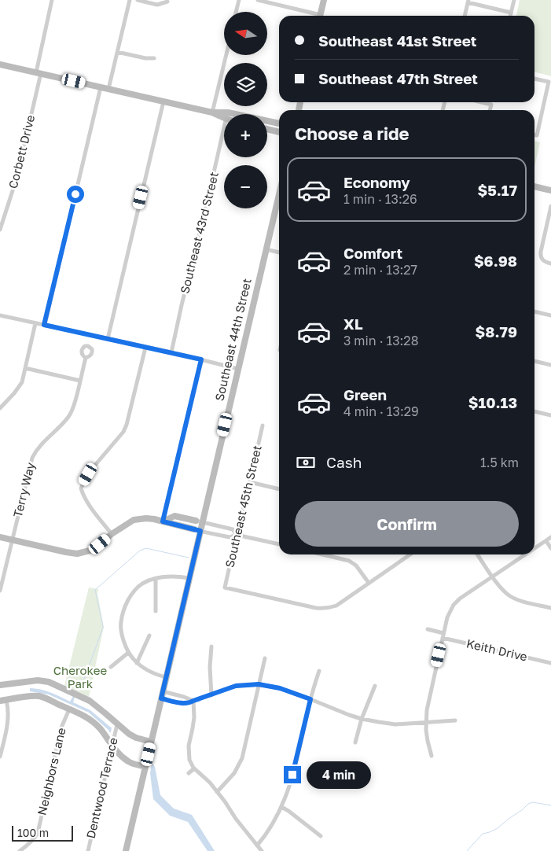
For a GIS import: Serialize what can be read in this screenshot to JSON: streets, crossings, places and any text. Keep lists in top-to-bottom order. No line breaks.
{"streets":{"main road":["Southeast 44th Street"],"street":["Corbett Drive","Southeast 43rd Street","Terry Way","Southeast 45th Street","Keith Drive","Neighbors Lane","Dentwood Terrace"]},"parks":["Cherokee Park"],"scale_bar":"100 m","north":"left","page":{"map_buttons":["+","−"],"banner":["Southeast 41st Street","Southeast 47th Street"],"heading":"Choose a ride","list":[{"name":"Economy","note":"1 min · 13:26","value":"$5.17"},{"name":"Comfort","note":"2 min · 13:27","value":"$6.98"},{"name":"XL","note":"3 min · 13:28","value":"$8.79"},{"name":"Green","note":"4 min · 13:29","value":"$10.13"}],"pay":["Cash","1.5 km"],"buttons":"Confirm","bubble":"4 min","scale":"100 m"}}
